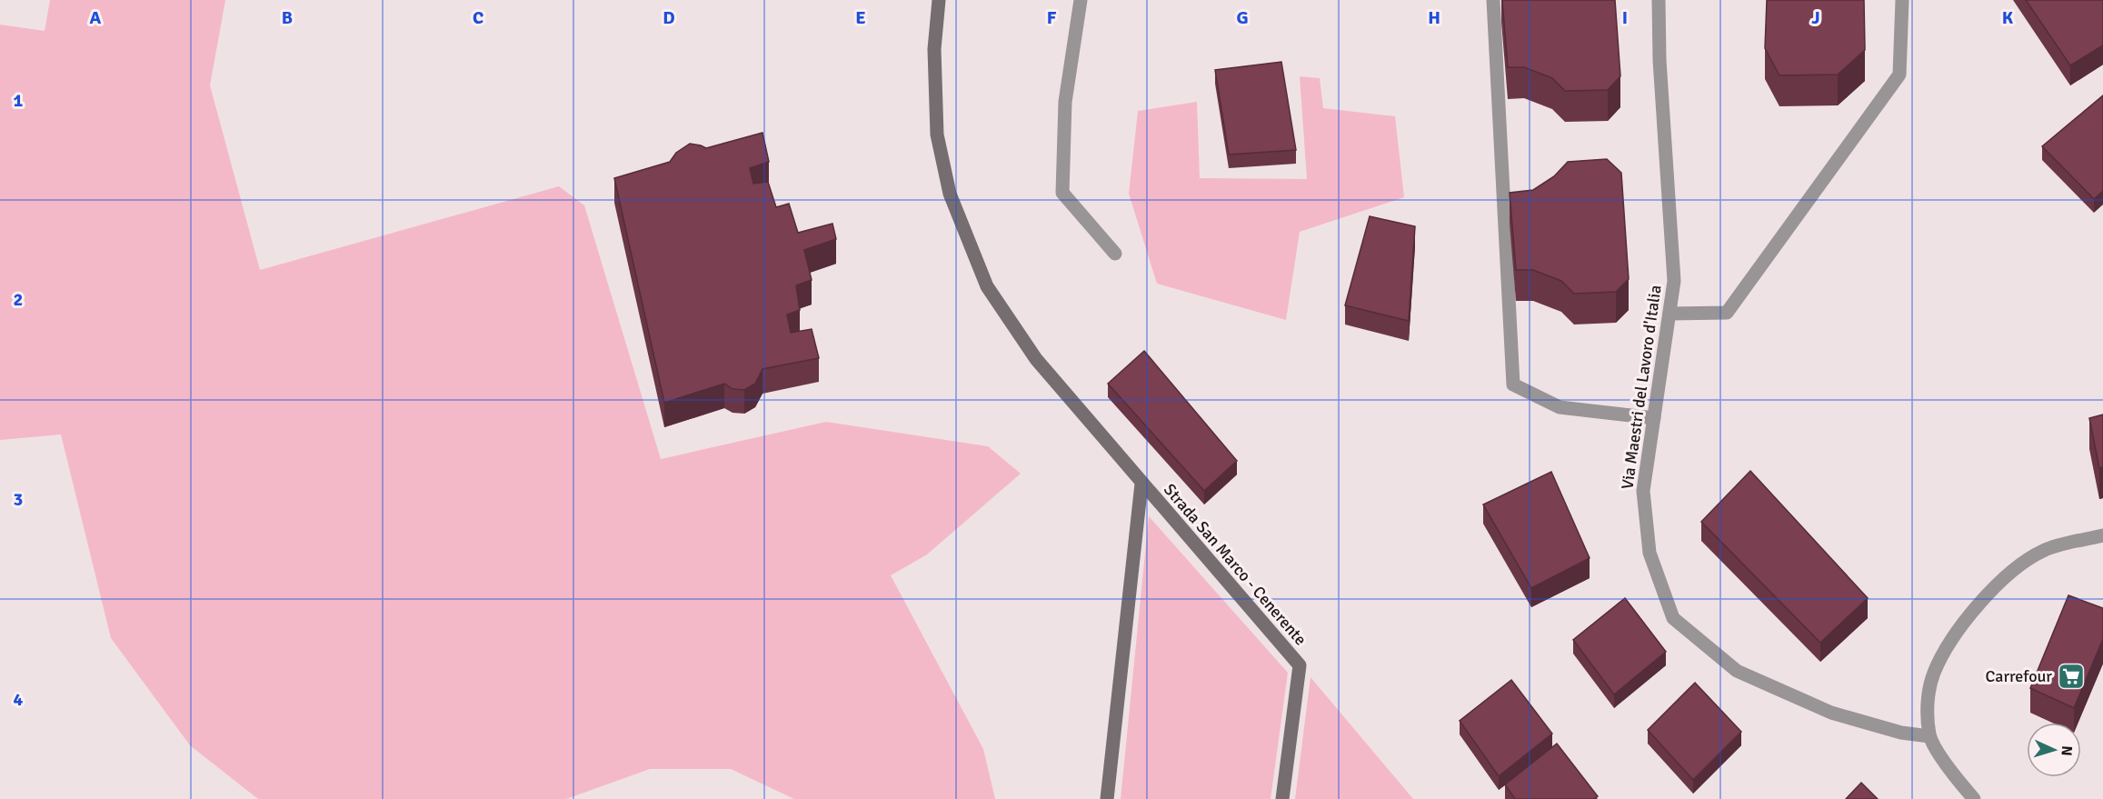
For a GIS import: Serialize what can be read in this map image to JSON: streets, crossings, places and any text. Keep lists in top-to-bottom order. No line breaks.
{"streets":{"main road":["Strada San Marco - Cenerente"],"street":["Via Maestri del Lavoro d'Italia"]},"places":{"supermarket":["Carrefour"]},"north":"right","grid":{"columns":["A","B","C","D","E","F","G","H","I","J","K"],"rows":["1","2","3","4"]}}
